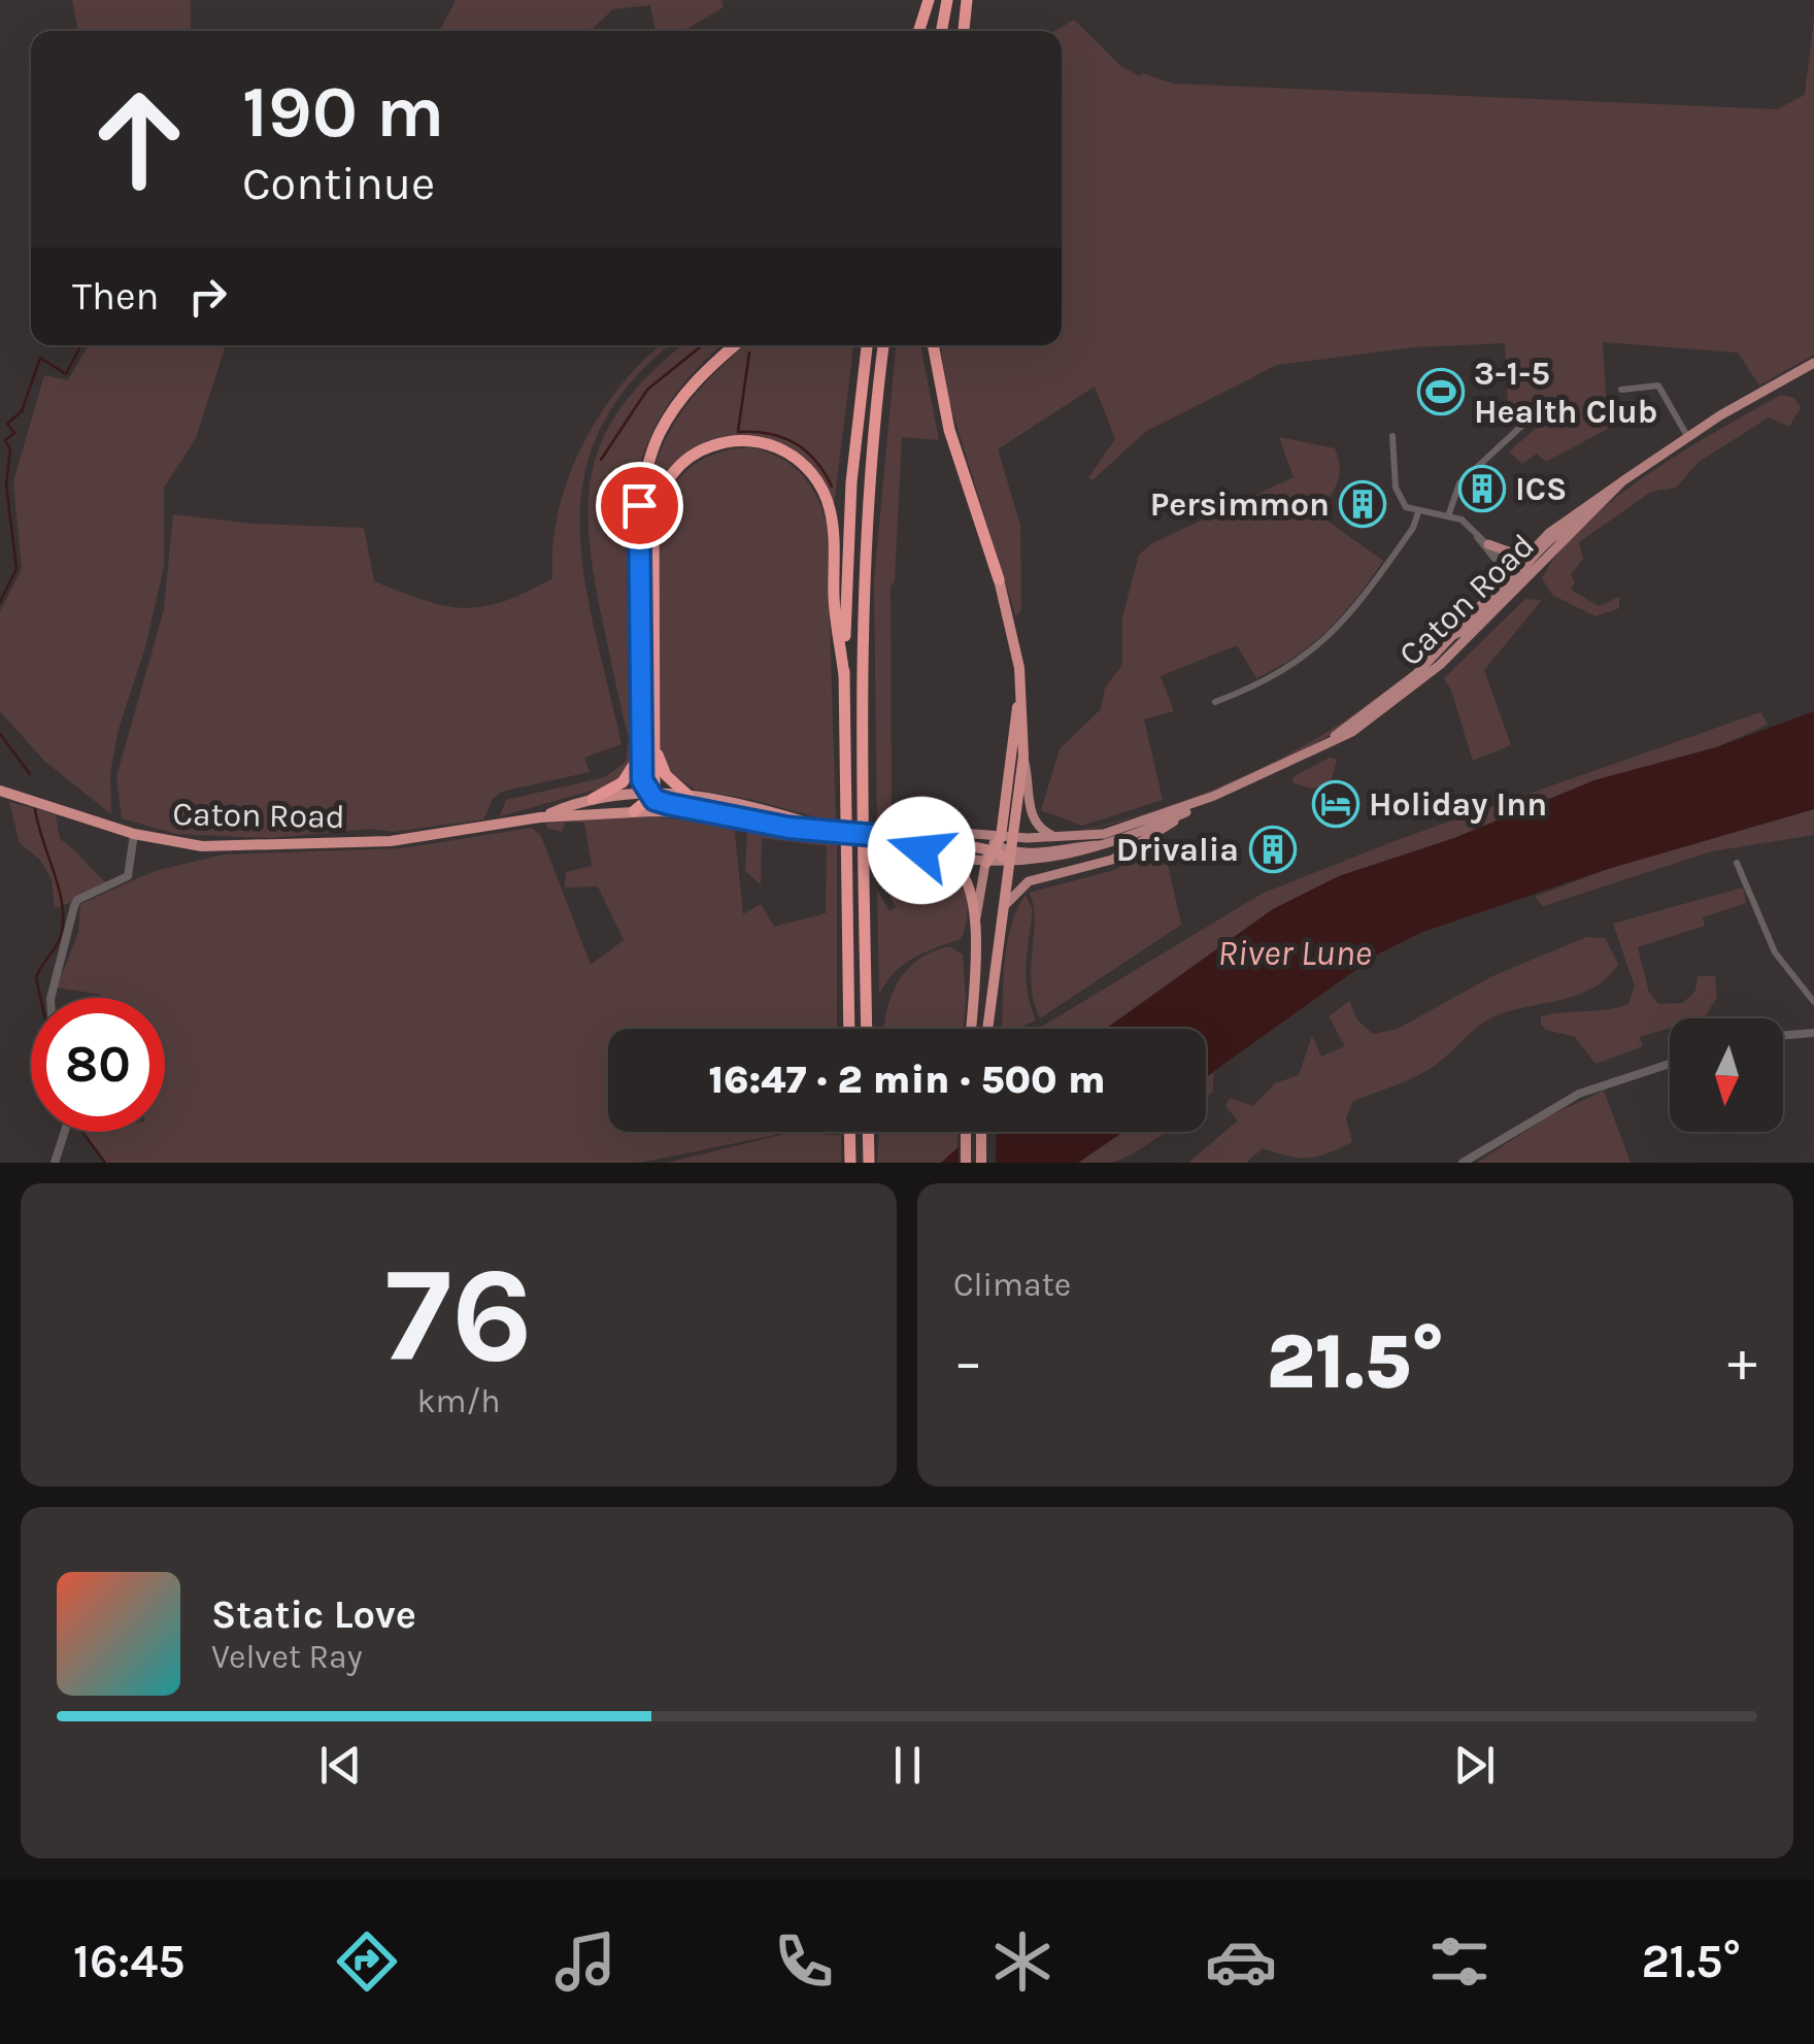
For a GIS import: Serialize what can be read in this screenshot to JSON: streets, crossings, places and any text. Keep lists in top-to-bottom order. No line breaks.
{"streets":{"highway":["Caton Road"]},"water":["River Lune"],"places":{"sports":["3-1-5 Health Club"],"building":["ICS","Persimmon","Drivalia"],"hotel":["Holiday Inn"]},"north":"bottom","page":{"turn":["190 m","Continue"],"then":"Then","limit":"80","trip":"16:47 · 2 min · 500 m","tile":[["76","km/h"],"Climate"],"heat":["−","21.5°","+"],"song":["Static Love","Velvet Ray"],"tabs":["16:45","21.5°"]}}
